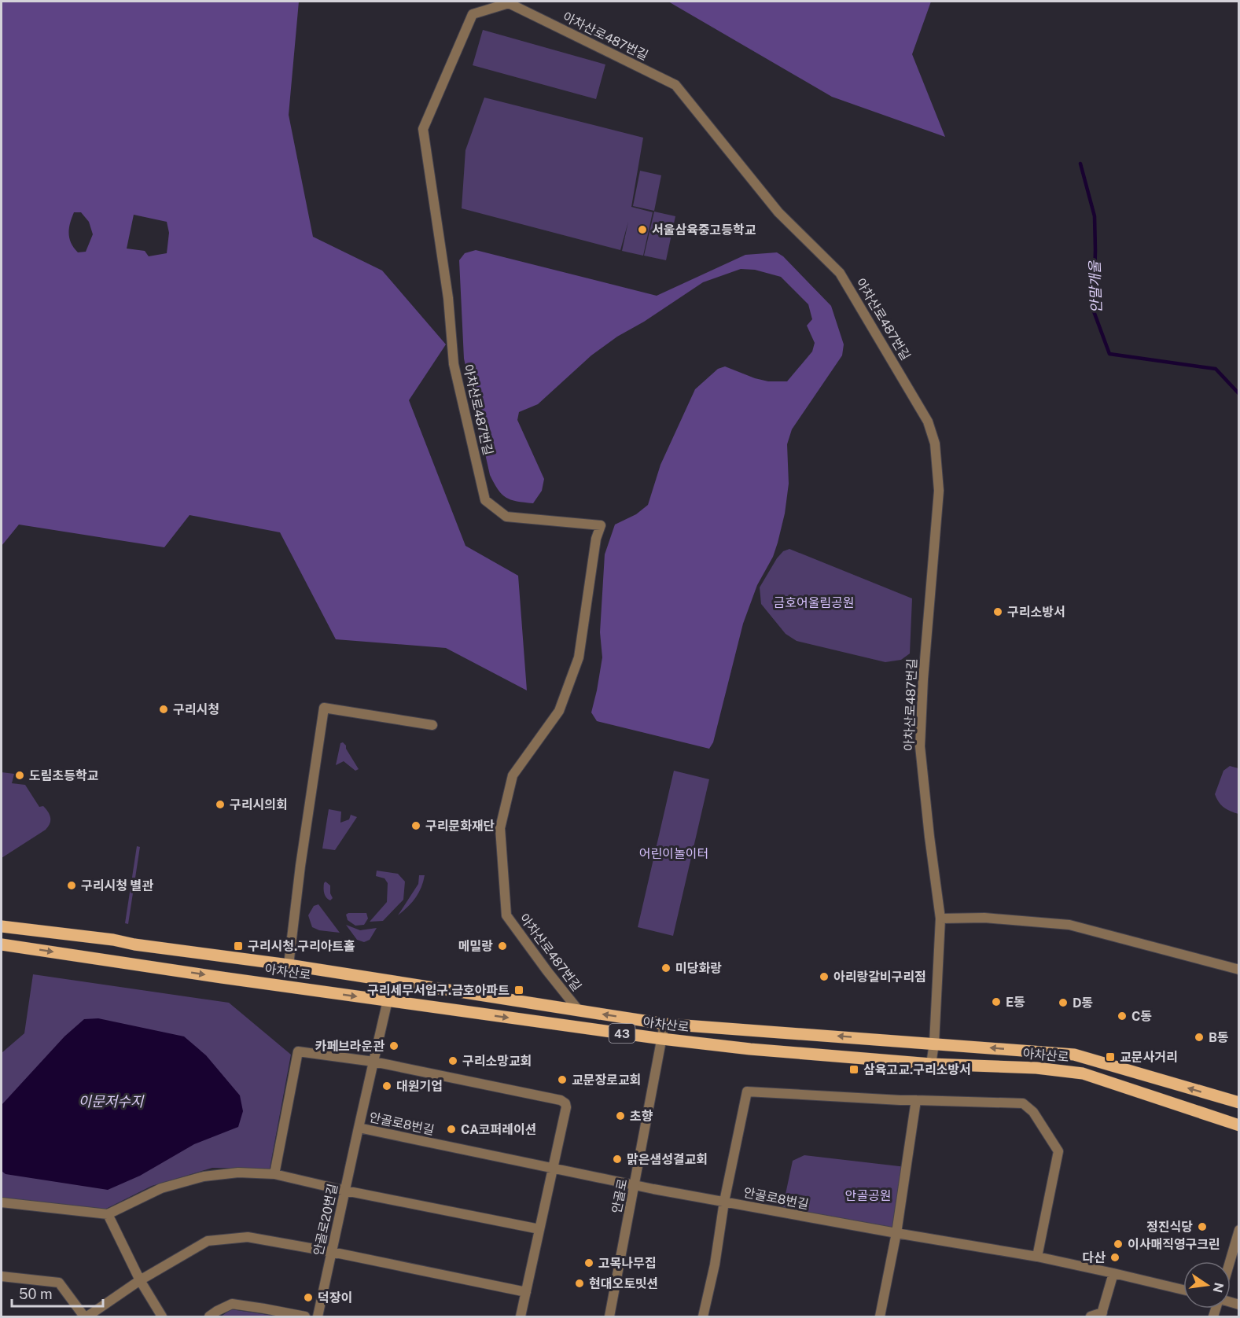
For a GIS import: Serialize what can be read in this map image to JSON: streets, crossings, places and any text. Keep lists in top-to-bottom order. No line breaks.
{"streets":{"main road":["아차산로","43"],"street":["아차산로487번길","안골로8번길","안골로","안골로20번길"]},"crossings":[["아차산로487번길","아차산로"],["아차산로","안골로8번길"],["아차산로","안골로"],["안골로8번길","안골로"],["안골로8번길","안골로20번길"]],"water":["안말개울","이문저수지"],"parks":["금호어울림공원","어린이놀이터","안골공원"],"places":{"other":["서울삼육중고등학교","구리소방서","구리시청","도림초등학교","구리시의회","구리문화재단","구리시청 별관","메밀랑","미당화랑","아리랑갈비구리점","E동","D동","C동","B동","카페브라운관","구리소망교회","교문장로교회","대원기업","초향","CA코퍼레이션","맑은샘성결교회","정진식당","이사매직영구크린","다산","고목나무집","현대오토밋션","덕장이"],"transit":["구리시청.구리아트홀","구리세무서입구.금호아파트","교문사거리","삼육고교.구리소방서"]},"scale_bar":"50 m","north":"right"}
